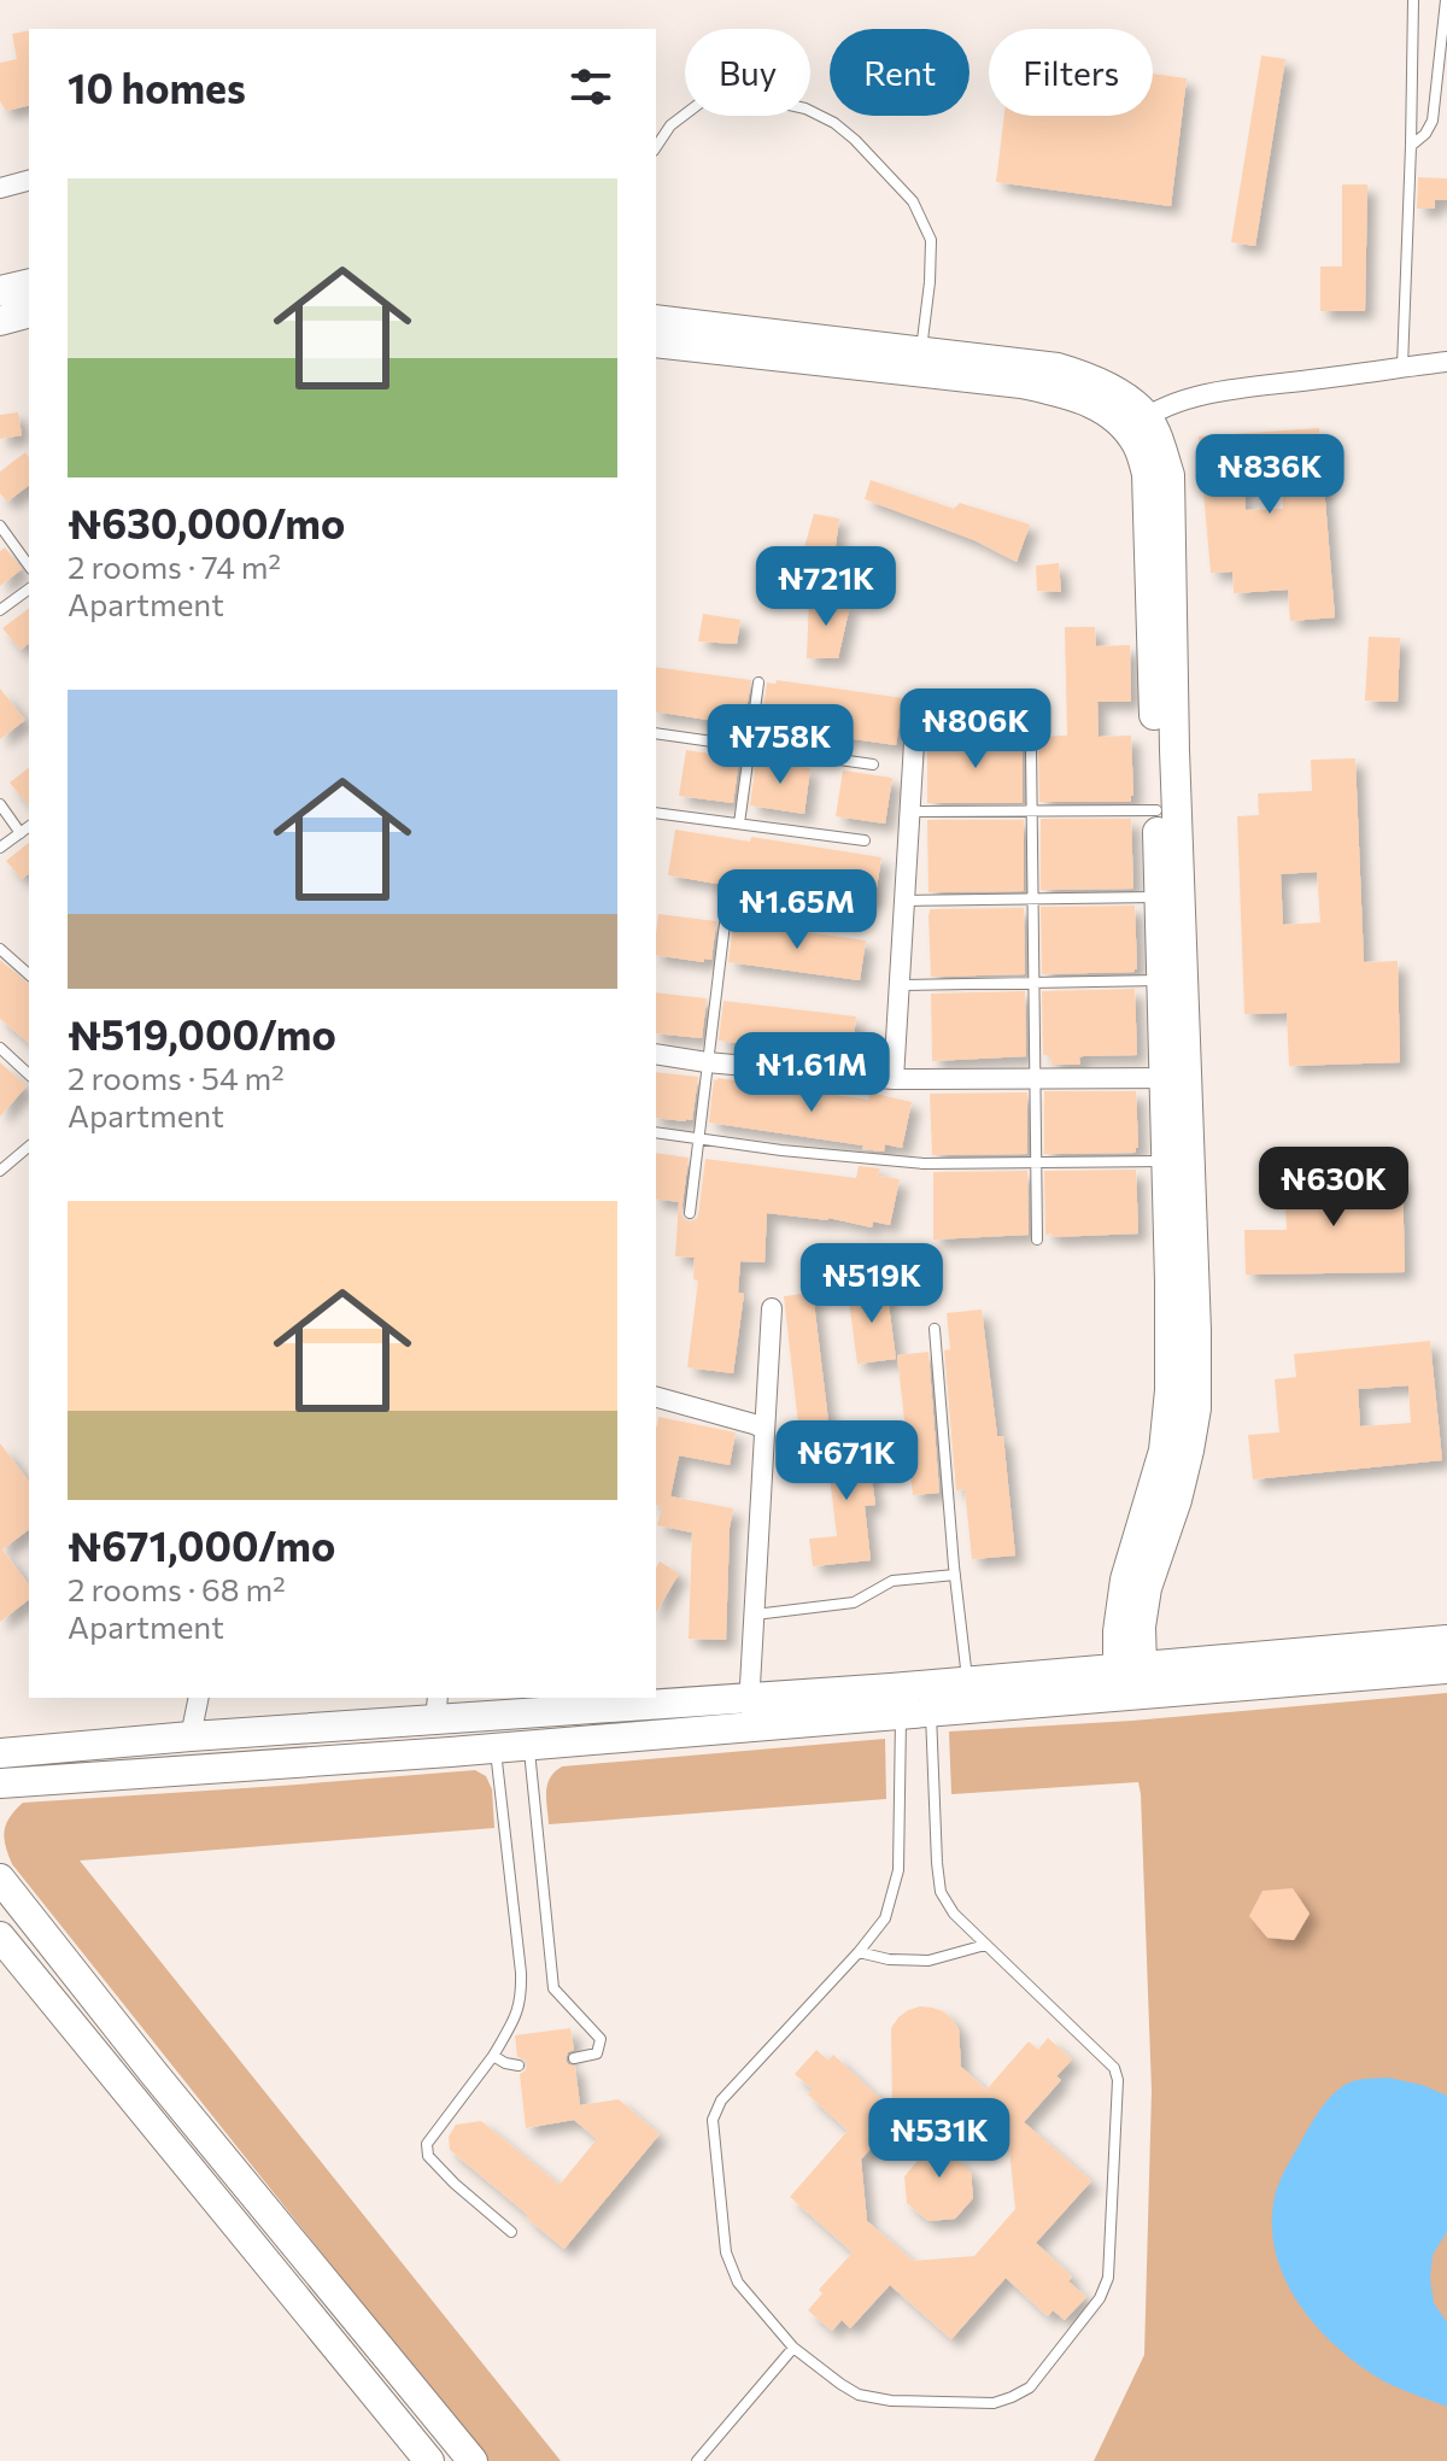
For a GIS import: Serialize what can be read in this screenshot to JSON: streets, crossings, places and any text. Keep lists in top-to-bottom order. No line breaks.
{"page":{"chip":["Buy","Rent","Filters"],"heading":"10 homes","list":[{"name":"₦630,000/mo","note":"2 rooms · 74 m² · Apartment"},{"name":"₦519,000/mo","note":"2 rooms · 54 m² · Apartment"},{"name":"₦671,000/mo","note":"2 rooms · 68 m² · Apartment"}],"price":["₦836K","₦721K","₦806K","₦758K","₦1.65M","₦1.61M","₦630K","₦519K","₦671K","₦531K"]}}
